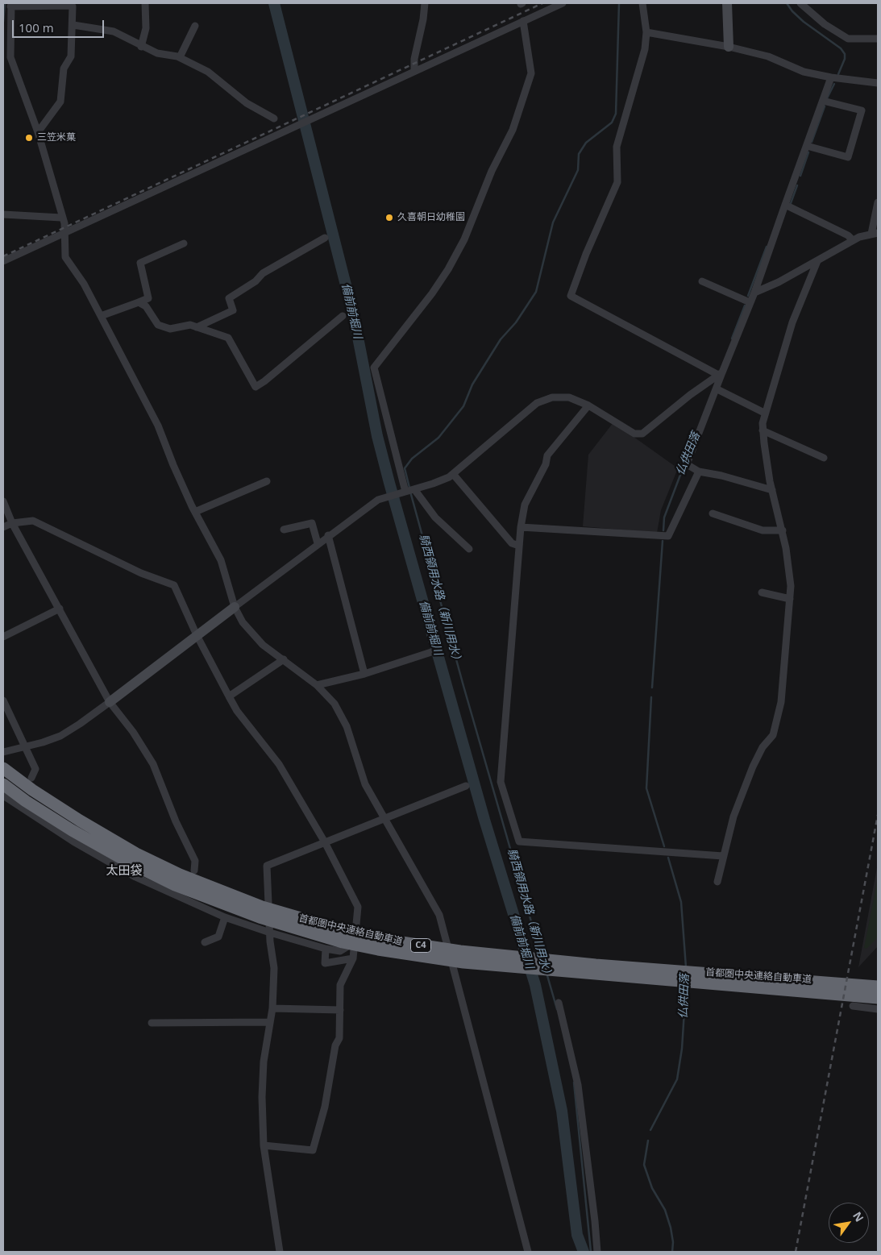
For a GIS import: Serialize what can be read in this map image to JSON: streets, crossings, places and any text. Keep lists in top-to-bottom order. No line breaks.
{"streets":{"highway":["首都圏中央連絡自動車道","C4"]},"districts":["太田袋"],"water":["備前前堀川","仏供田落","騎西領用水路（新川用水）"],"places":["三笠米菓","久喜朝日幼稚園"],"scale_bar":"100 m","north":"top right"}
